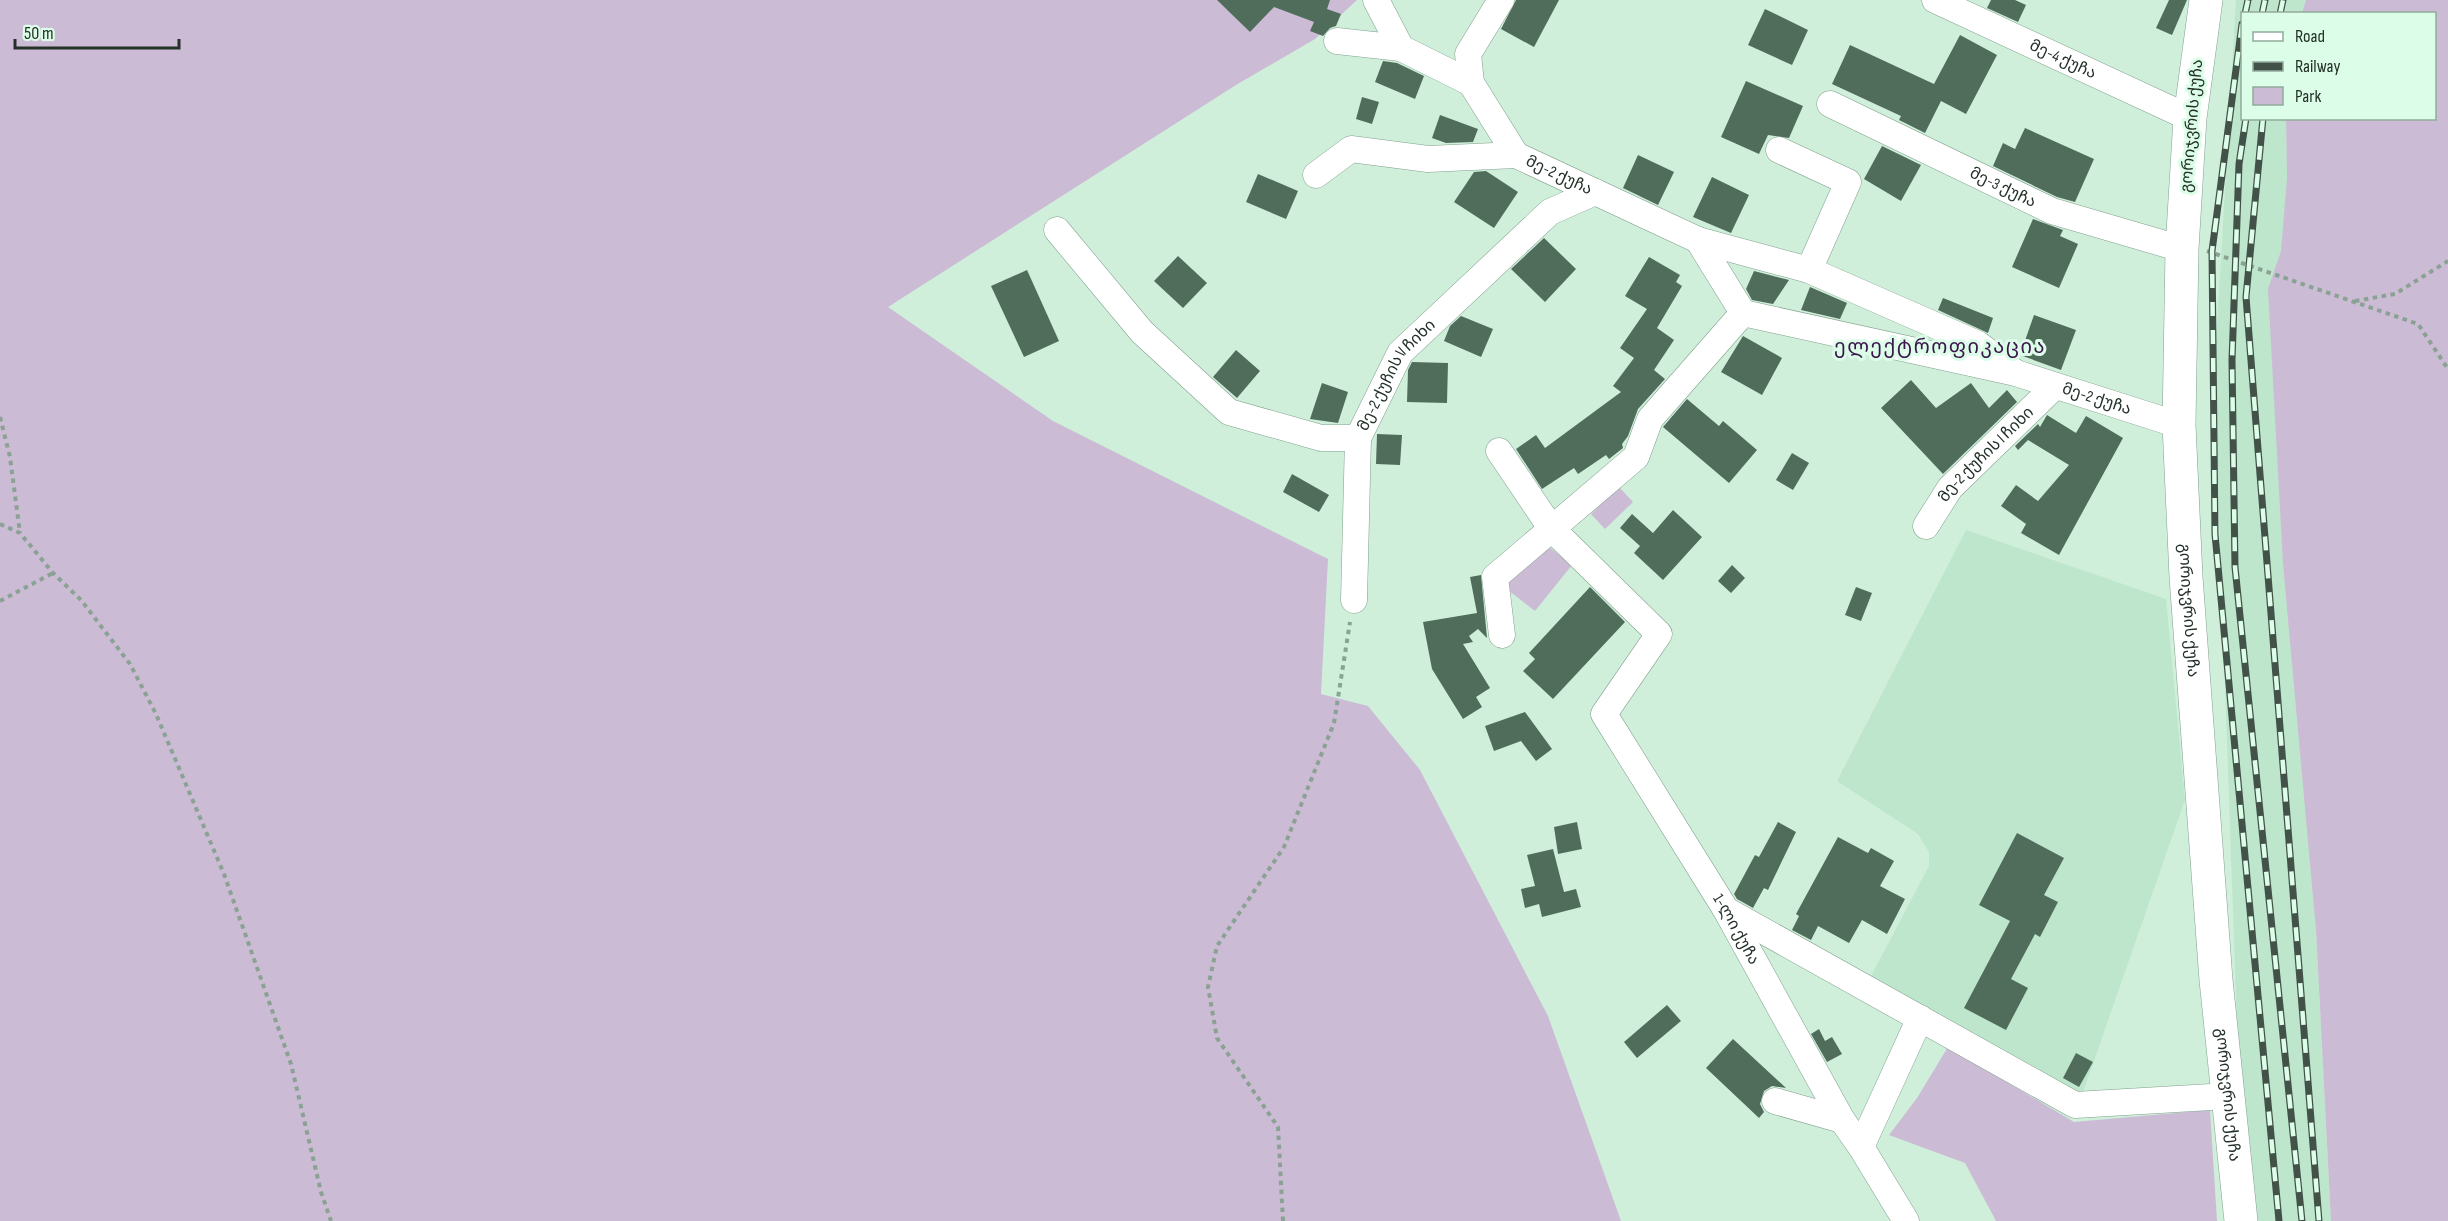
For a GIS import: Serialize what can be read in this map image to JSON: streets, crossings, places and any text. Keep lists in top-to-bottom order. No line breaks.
{"streets":{"main road":["გორიჯვრის ქუჩა"],"street":["მე-4 ქუჩა","მე-2 ქუჩა","მე-3 ქუჩა","მე-2 ქუჩის II ჩიხი","მე-2 ქუჩის I ჩიხი","1-ლი ქუჩა"]},"crossings":[["მე-4 ქუჩა","გორიჯვრის ქუჩა"],["გორიჯვრის ქუჩა","მე-2 ქუჩა"],["გორიჯვრის ქუჩა","მე-3 ქუჩა"],["მე-2 ქუჩა","მე-2 ქუჩის II ჩიხი"],["მე-2 ქუჩა","მე-2 ქუჩის I ჩიხი"]],"districts":["ელექტროფიკაცია"],"legend":["Road","Railway","Park"],"scale_bar":"50 m"}
